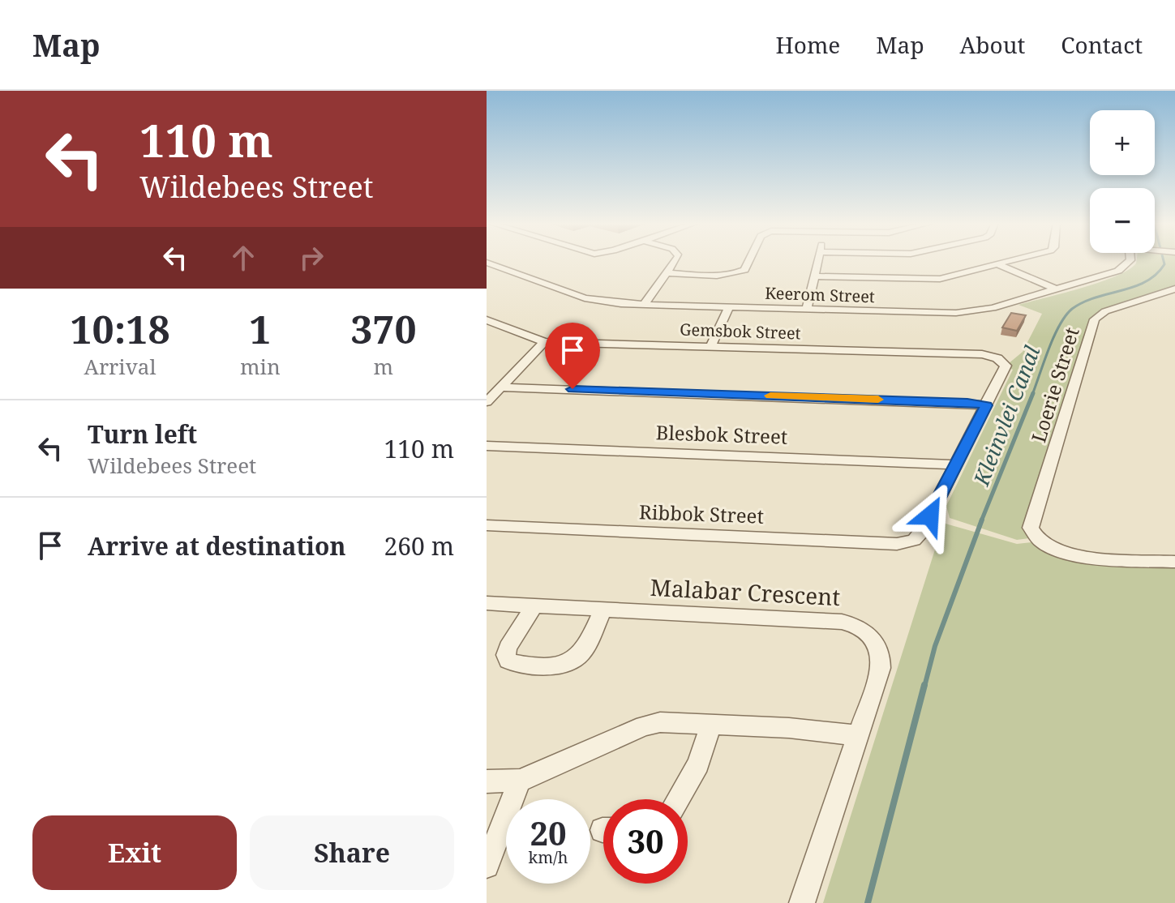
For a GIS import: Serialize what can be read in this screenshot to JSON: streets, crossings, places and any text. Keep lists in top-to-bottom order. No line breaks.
{"streets":{"street":["Keerom Street","Gemsbok Street","Loerie Street","Blesbok Street","Ribbok Street","Malabar Crescent"]},"crossings":[["Blesbok Street","Ribbok Street"]],"water":["Kleinvlei Canal"],"page":{"header":"Map","nav":["Home","Map","About","Contact"],"turn":["110 m","Wildebees Street"],"map_buttons":["+","−"],"eta":["10:18","Arrival","1","min","370","m"],"list":[{"name":"Turn left","note":"Wildebees Street","value":"110 m"},{"name":"Arrive at destination","value":"260 m"}],"speed":"20 km/h","limit":"30","buttons":["Exit","Share"]}}
